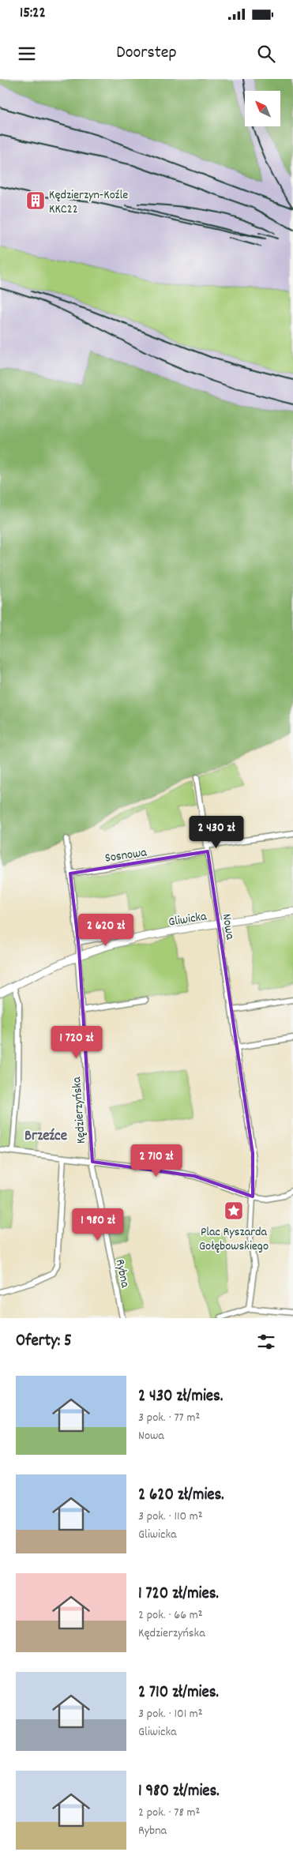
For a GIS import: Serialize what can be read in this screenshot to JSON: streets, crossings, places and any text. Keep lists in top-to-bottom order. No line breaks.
{"streets":{"main road":["Gliwicka"],"street":["Sosnowa","Nowa","Kędzierzyńska","Rybna"]},"crossings":[["Sosnowa","Nowa"],["Sosnowa","Kędzierzyńska"],["Gliwicka","Nowa"],["Gliwicka","Kędzierzyńska"],["Kędzierzyńska","Rybna"]],"districts":["Brzeźce"],"places":{"building":["Kędzierzyn-Koźle KKC22"],"place":["Plac Ryszarda Gołębowskiego"]},"north":"top left","page":{"status":"15:22","header":"Doorstep","price":["2 430 zł","2 620 zł","1 720 zł","2 710 zł","1 980 zł"],"heading":"Oferty: 5","list":[{"name":"2 430 zł/mies.","note":"3 pok. · 77 m² · Nowa"},{"name":"2 620 zł/mies.","note":"3 pok. · 110 m² · Gliwicka"},{"name":"1 720 zł/mies.","note":"2 pok. · 66 m² · Kędzierzyńska"},{"name":"2 710 zł/mies.","note":"3 pok. · 101 m² · Gliwicka"},{"name":"1 980 zł/mies.","note":"2 pok. · 78 m² · Rybna"}]}}
